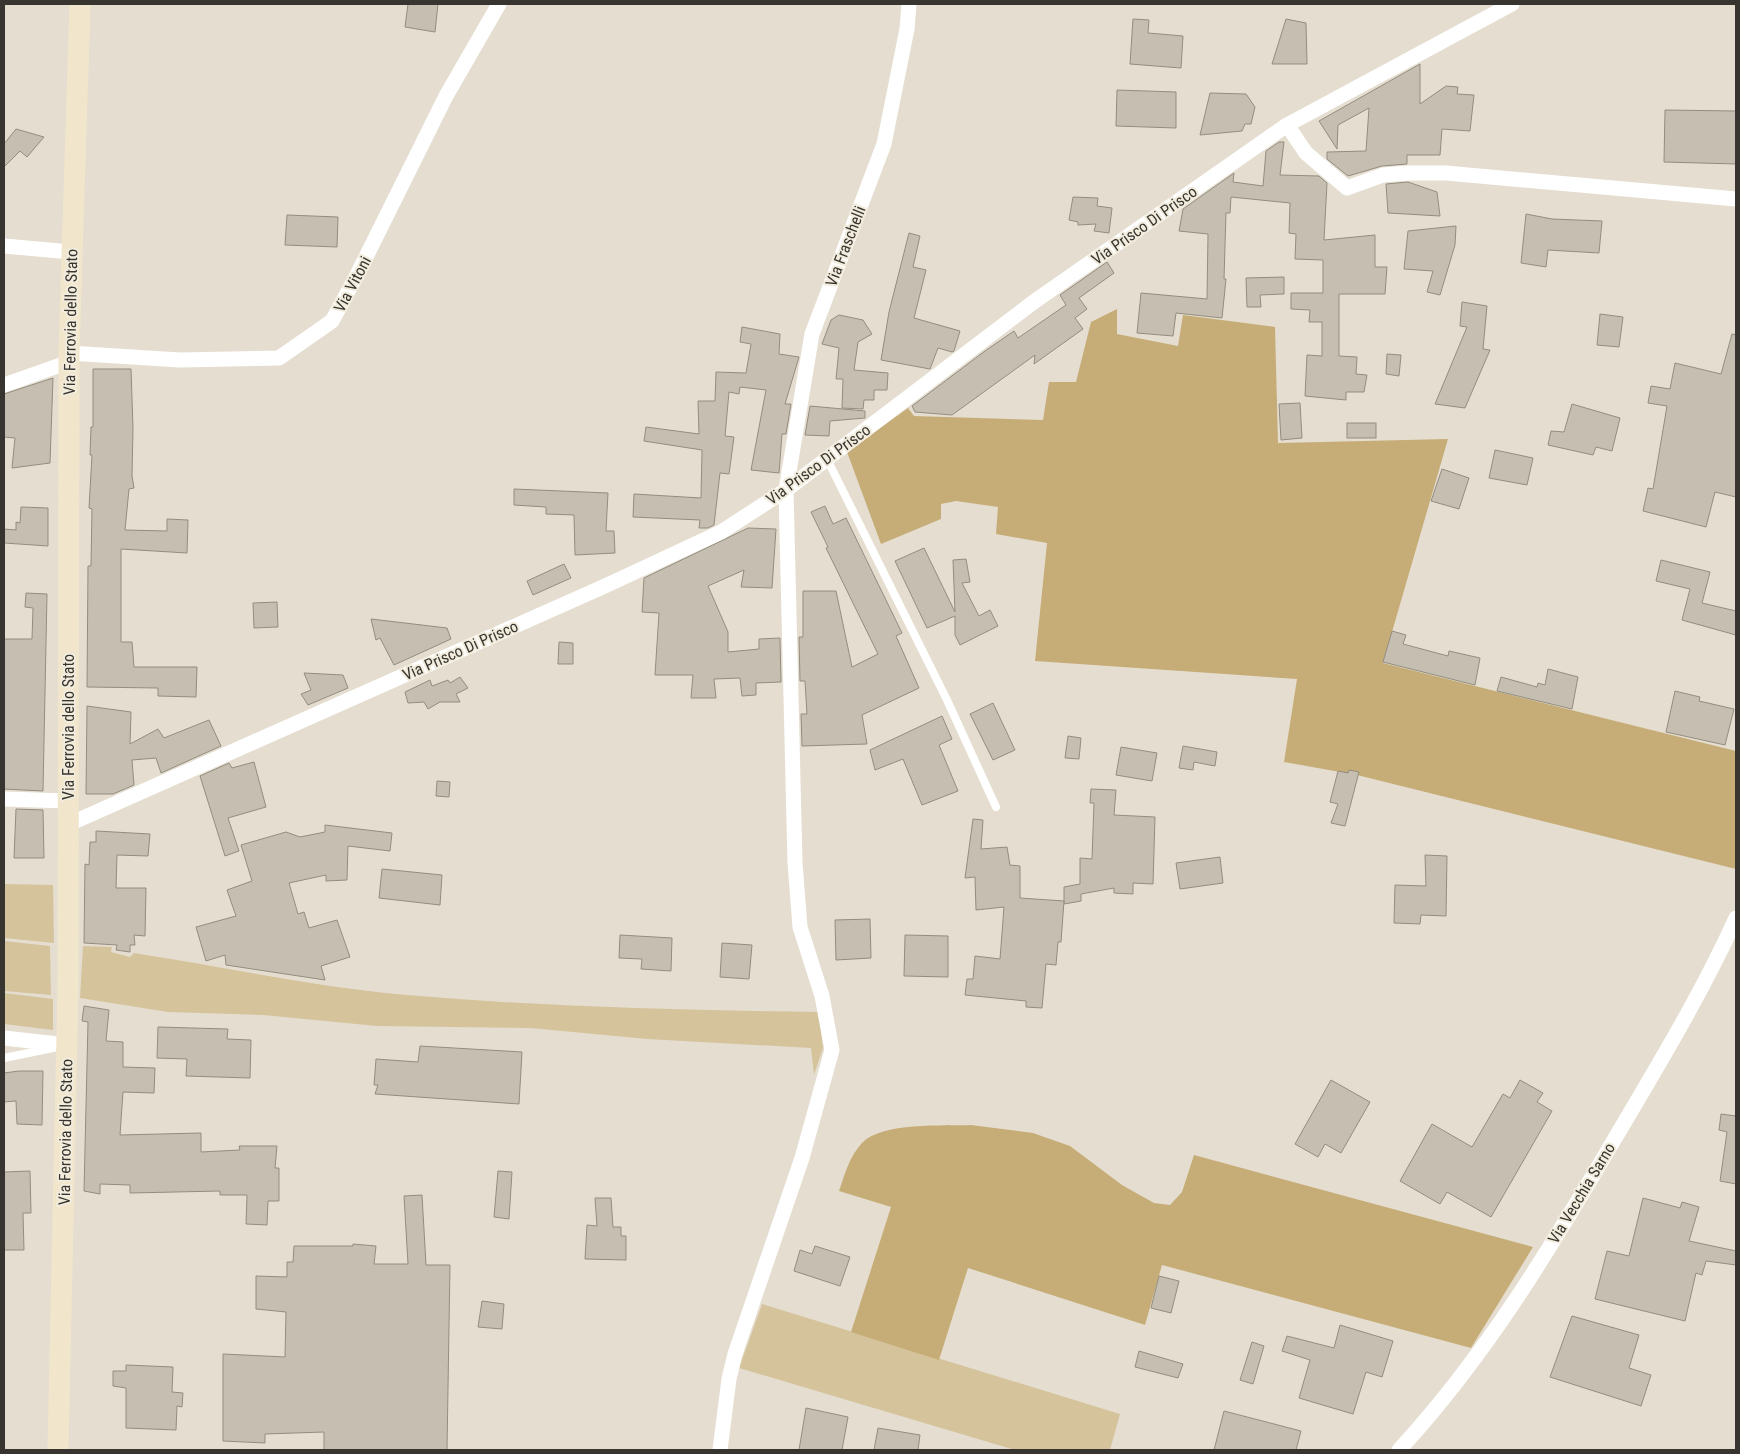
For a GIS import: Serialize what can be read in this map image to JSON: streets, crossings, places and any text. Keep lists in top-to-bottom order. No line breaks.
{"streets":{"main road":["Via Ferrovia dello Stato"],"street":["Via Prisco Di Prisco","Via Fraschelli","Via Vitoni","Via Vecchia Sarno"]},"crossings":[["Via Prisco Di Prisco","Via Fraschelli"],["Via Prisco Di Prisco","Via Ferrovia dello Stato"],["Via Vitoni","Via Ferrovia dello Stato"]]}
